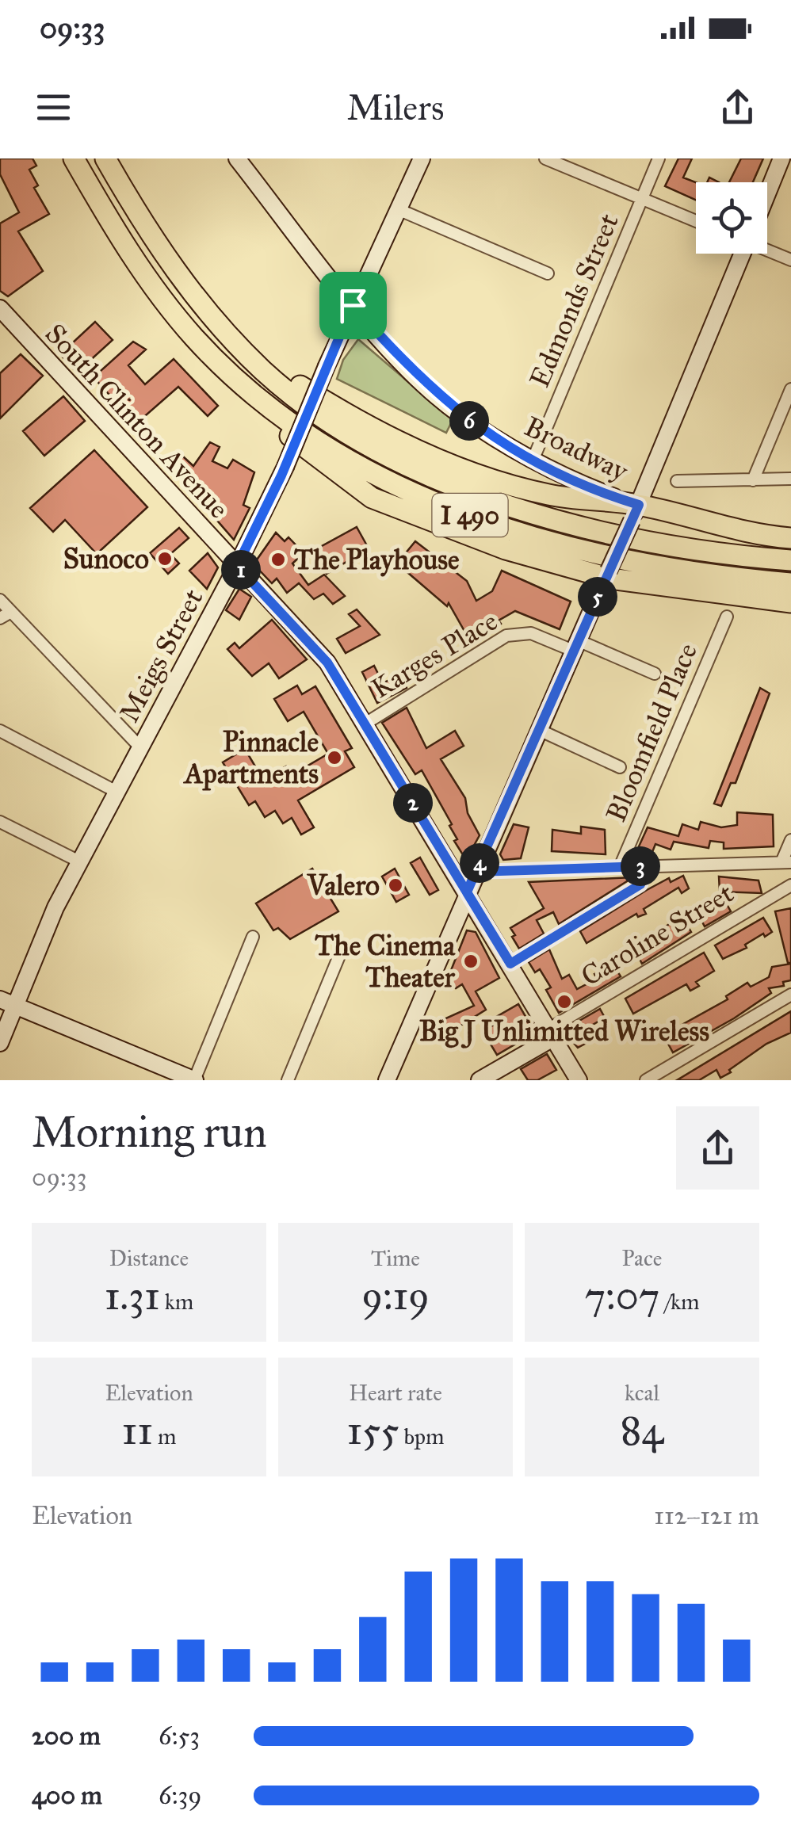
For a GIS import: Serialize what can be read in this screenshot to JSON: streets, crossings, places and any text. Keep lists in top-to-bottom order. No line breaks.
{"streets":{"highway":["I 490"],"street":["Edmonds Street","South Clinton Avenue","Broadway","Karges Place","Meigs Street","Bloomfield Place","Caroline Street"]},"crossings":[["Edmonds Street","Broadway"],["South Clinton Avenue","Karges Place"],["South Clinton Avenue","Meigs Street"],["South Clinton Avenue","Caroline Street"],["Broadway","Meigs Street"]],"places":["Sunoco","The Playhouse","Pinnacle Apartments","Valero","The Cinema Theater","Big J Unlimitted Wireless"],"page":{"status":"09:33","header":"Milers","pins":["6","1","5","2","4","3"],"heading":["Morning run","09:33"],"stats":[["Distance","1.31 km"],["Time","9:19"],["Pace","7:07 /km"],["Elevation","11 m"],["Heart rate","155 bpm"],["kcal","84"]],"chart":["Elevation","112–121 m"],"list":[{"name":"200 m","note":"6:53"},{"name":"400 m","note":"6:39"}]}}
